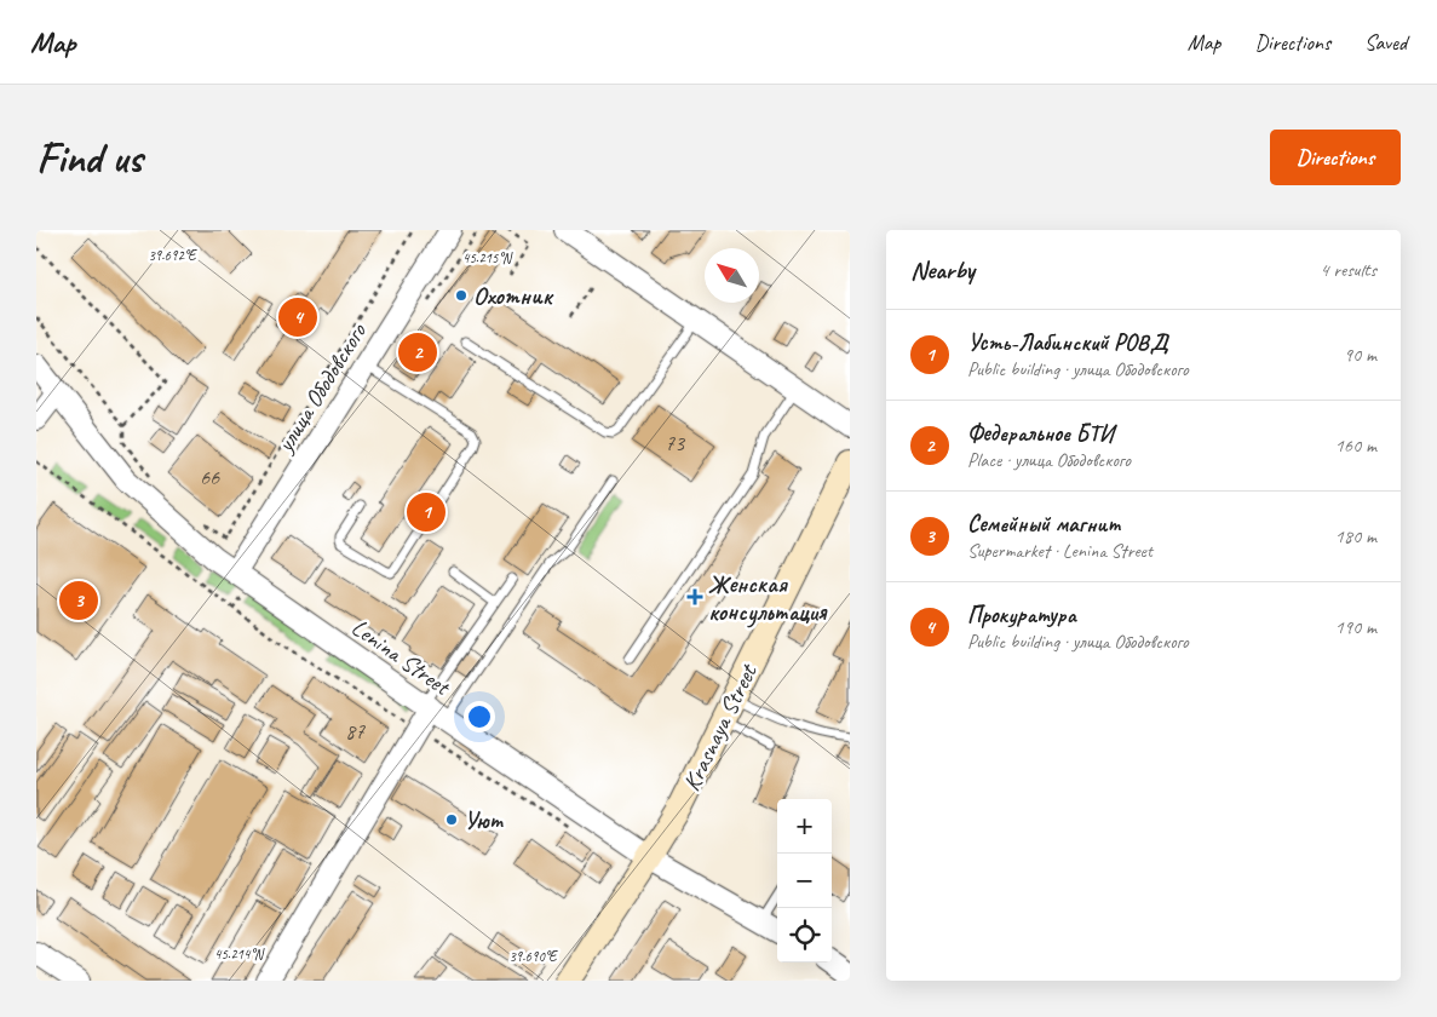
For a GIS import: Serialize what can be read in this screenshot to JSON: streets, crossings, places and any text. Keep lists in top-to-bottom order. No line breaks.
{"streets":{"main road":["Krasnaya Street"],"street":["улица Ободовского","Lenina Street"]},"crossings":[["улица Ободовского","Lenina Street"],["Lenina Street","Krasnaya Street"]],"places":{"other":["Охотник","Уют"],"health":["Женская консультация"]},"house_numbers":["73","66","87"],"north":"top left","page":{"header":"Map","nav":["Map","Directions","Saved"],"buttons":"Directions","title":"Find us","heading":["Nearby","4 results"],"pins":["4","2","1","3"],"list":[{"mark":"1","name":"Усть-Лабинский РОВД","note":"Public building · улица Ободовского","value":"90 m"},{"mark":"2","name":"Федеральное БТИ","note":"Place · улица Ободовского","value":"160 m"},{"mark":"3","name":"Семейный магнит","note":"Supermarket · Lenina Street","value":"180 m"},{"mark":"4","name":"Прокуратура","note":"Public building · улица Ободовского","value":"190 m"}],"map_buttons":["+","−"]},"coordinates":["39.692°E","45.215°N","45.214°N","39.690°E"]}
